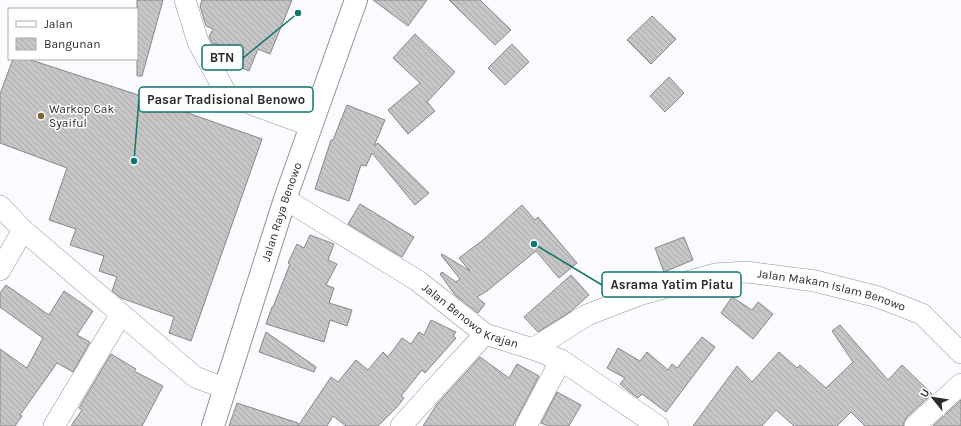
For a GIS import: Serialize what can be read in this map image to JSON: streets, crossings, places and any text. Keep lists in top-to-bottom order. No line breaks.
{"streets":{"main road":["Jalan Raya Benowo"],"street":["Jalan Makam Islam Benowo","Jalan Benowo Krajan"]},"crossings":[["Jalan Raya Benowo","Jalan Benowo Krajan"],["Jalan Makam Islam Benowo","Jalan Benowo Krajan"]],"places":["BTN","Warkop Cak Syaiful","Pasar Tradisional Benowo","Asrama Yatim Piatu"],"legend":["Jalan","Bangunan"],"north":"top left"}
